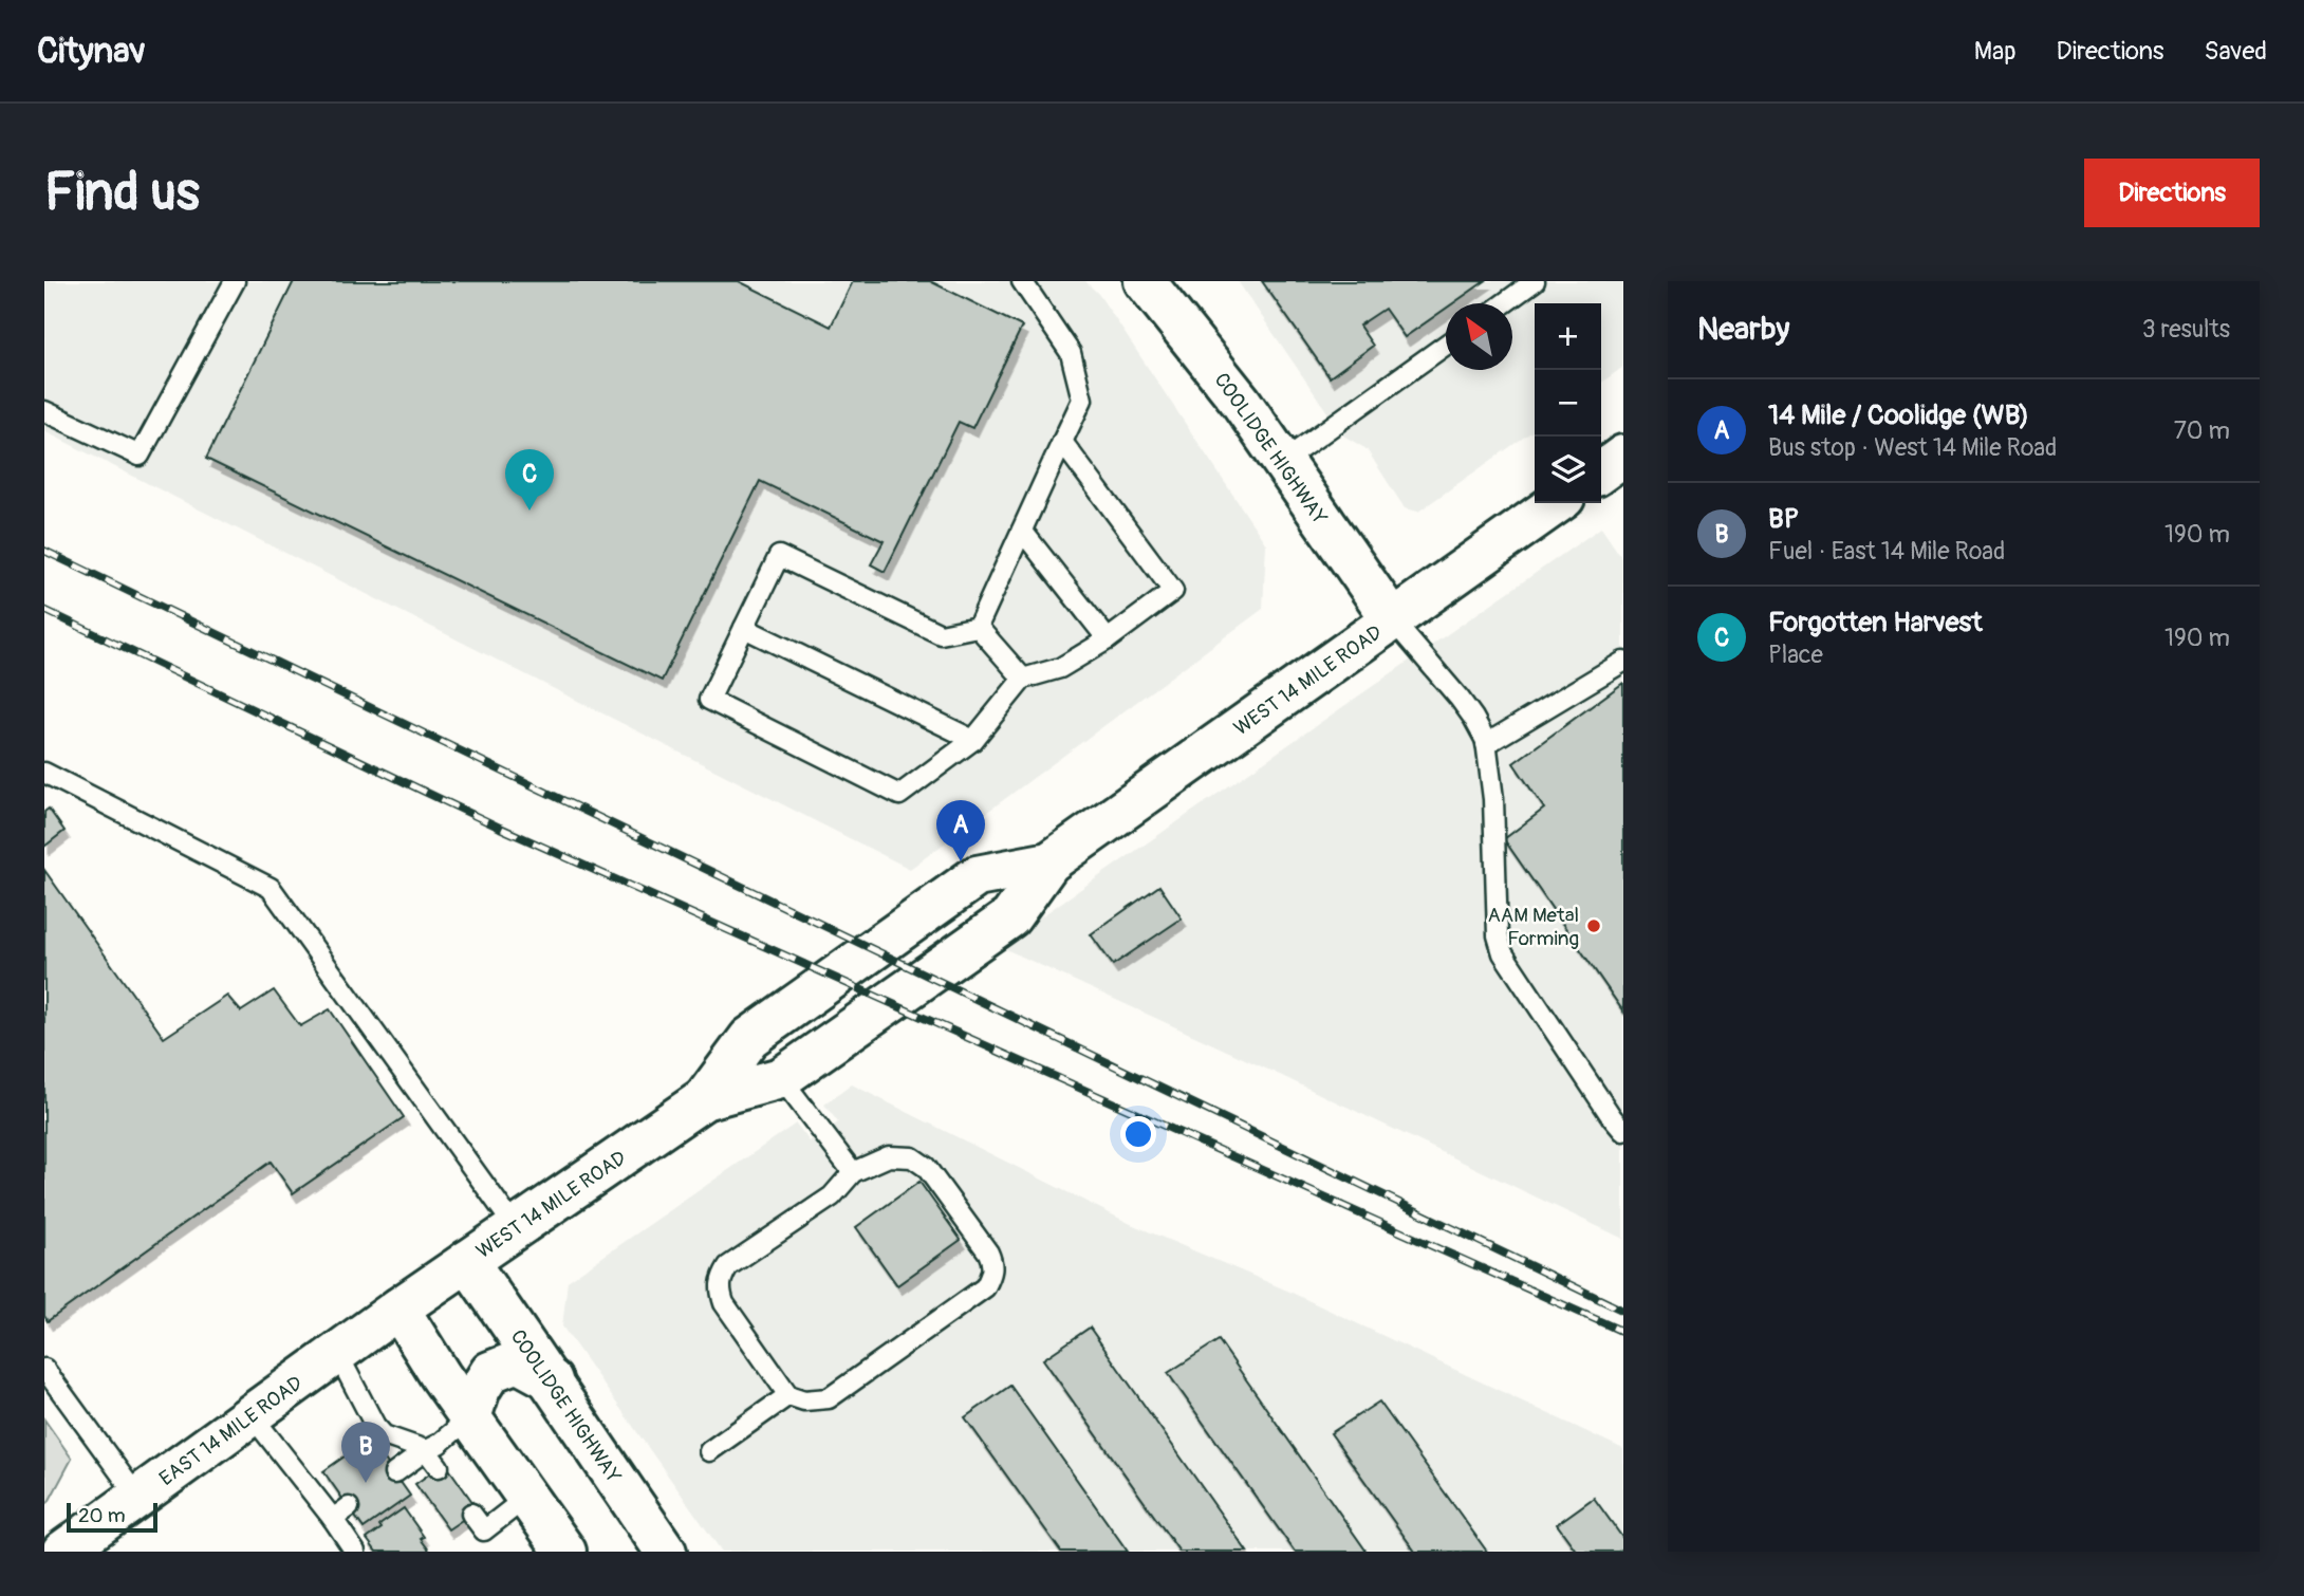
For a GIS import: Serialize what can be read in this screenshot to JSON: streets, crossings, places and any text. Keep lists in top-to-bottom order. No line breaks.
{"streets":{"main road":["COOLIDGE HIGHWAY","WEST 14 MILE ROAD","EAST 14 MILE ROAD"]},"crossings":[["COOLIDGE HIGHWAY","WEST 14 MILE ROAD"],["WEST 14 MILE ROAD","EAST 14 MILE ROAD"]],"places":["AAM Metal Forming"],"scale_bar":"20 m","north":"top left","page":{"header":"Citynav","nav":["Map","Directions","Saved"],"buttons":"Directions","title":"Find us","heading":["Nearby","3 results"],"map_buttons":["+","−"],"list":[{"mark":"A","name":"14 Mile / Coolidge (WB)","note":"Bus stop · West 14 Mile Road","value":"70 m"},{"mark":"B","name":"BP","note":"Fuel · East 14 Mile Road","value":"190 m"},{"mark":"C","name":"Forgotten Harvest","note":"Place","value":"190 m"}],"pins":["C","A","B"],"scale":"20 m"}}
